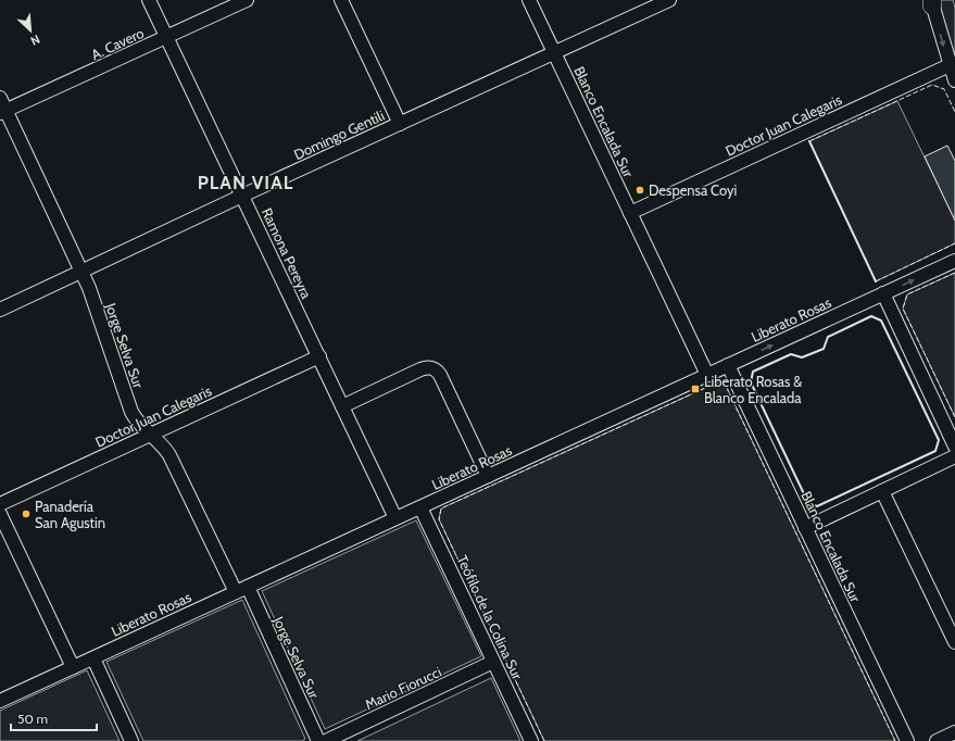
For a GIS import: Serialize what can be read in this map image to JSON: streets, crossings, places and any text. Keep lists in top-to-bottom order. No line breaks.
{"streets":{"street":["A. Cavero","Blanco Encalada Sur","Doctor Juan Calegaris","Domingo Gentili","Ramona Pereyra","Liberato Rosas","Jorge Selva Sur","Teófilo de la Colina Sur","Mario Fiorucci"]},"crossings":[["A. Cavero","Ramona Pereyra"],["A. Cavero","Jorge Selva Sur"],["Blanco Encalada Sur","Doctor Juan Calegaris"],["Blanco Encalada Sur","Domingo Gentili"],["Blanco Encalada Sur","Liberato Rosas"],["Doctor Juan Calegaris","Ramona Pereyra"],["Doctor Juan Calegaris","Jorge Selva Sur"],["Domingo Gentili","Ramona Pereyra"],["Domingo Gentili","Jorge Selva Sur"],["Ramona Pereyra","Liberato Rosas"],["Liberato Rosas","Jorge Selva Sur"],["Liberato Rosas","Teófilo de la Colina Sur"],["Teófilo de la Colina Sur","Mario Fiorucci"]],"districts":["PLAN VIAL"],"places":{"other":["Despensa Coyi","Panadería San Agustin"],"transit":["Liberato Rosas & Blanco Encalada"]},"scale_bar":"50 m","north":"bottom right"}
